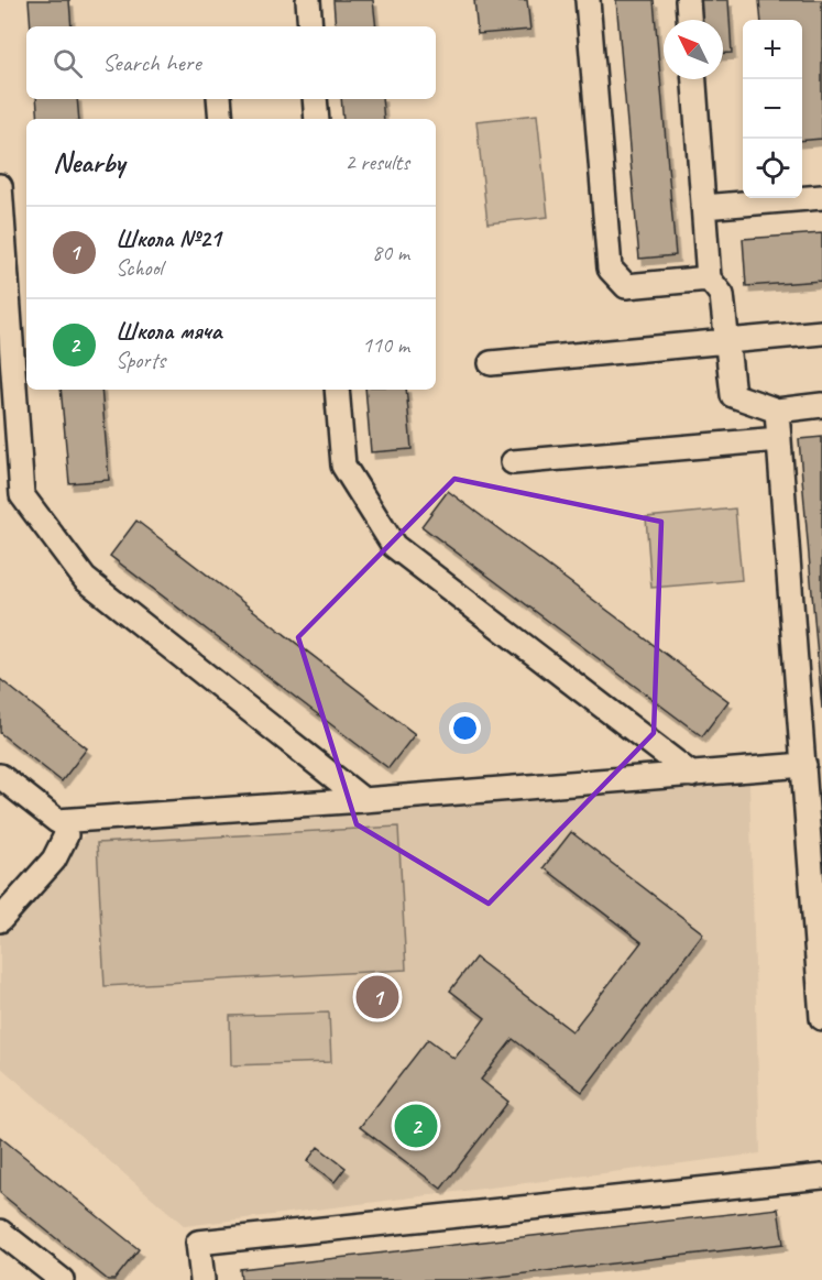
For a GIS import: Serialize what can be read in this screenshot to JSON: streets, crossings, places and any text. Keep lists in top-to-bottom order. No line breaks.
{"north":"top left","page":{"map_buttons":["+","−"],"search":"Search here","heading":["Nearby","2 results"],"list":[{"mark":"1","name":"Школа №21","note":"School","value":"80 m"},{"mark":"2","name":"Школа мяча","note":"Sports","value":"110 m"}],"pins":["1","2"]}}
